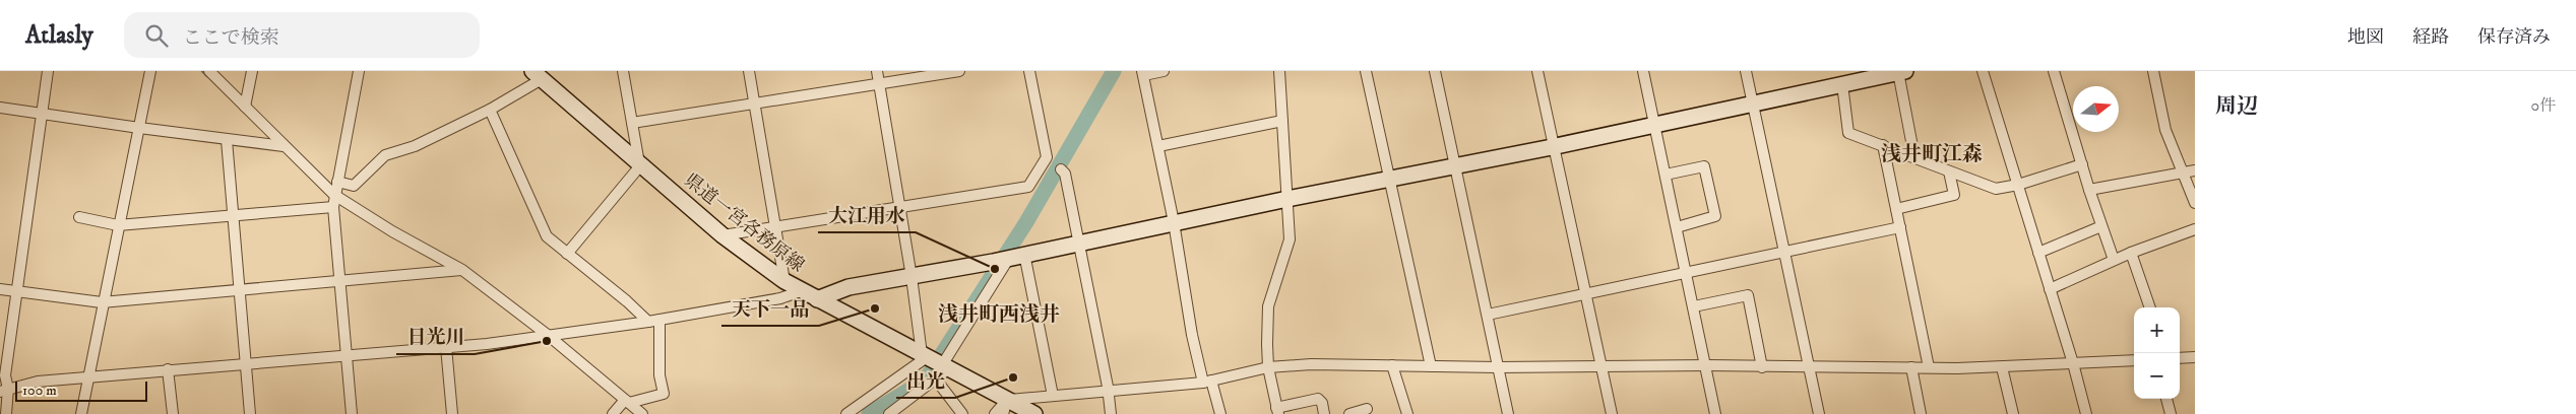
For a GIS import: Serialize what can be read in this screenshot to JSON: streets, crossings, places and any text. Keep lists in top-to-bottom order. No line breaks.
{"streets":{"street":["県道一宮各務原線"]},"districts":["浅井町江森","浅井町西浅井"],"places":["大江用水","天下一品","日光川","出光"],"scale_bar":"100 m","north":"right","page":{"header":"Atlasly","search":"ここで検索","nav":["地図","経路","保存済み"],"heading":["周辺","0件"],"map_buttons":["+","−"],"scale":"100 m"}}
